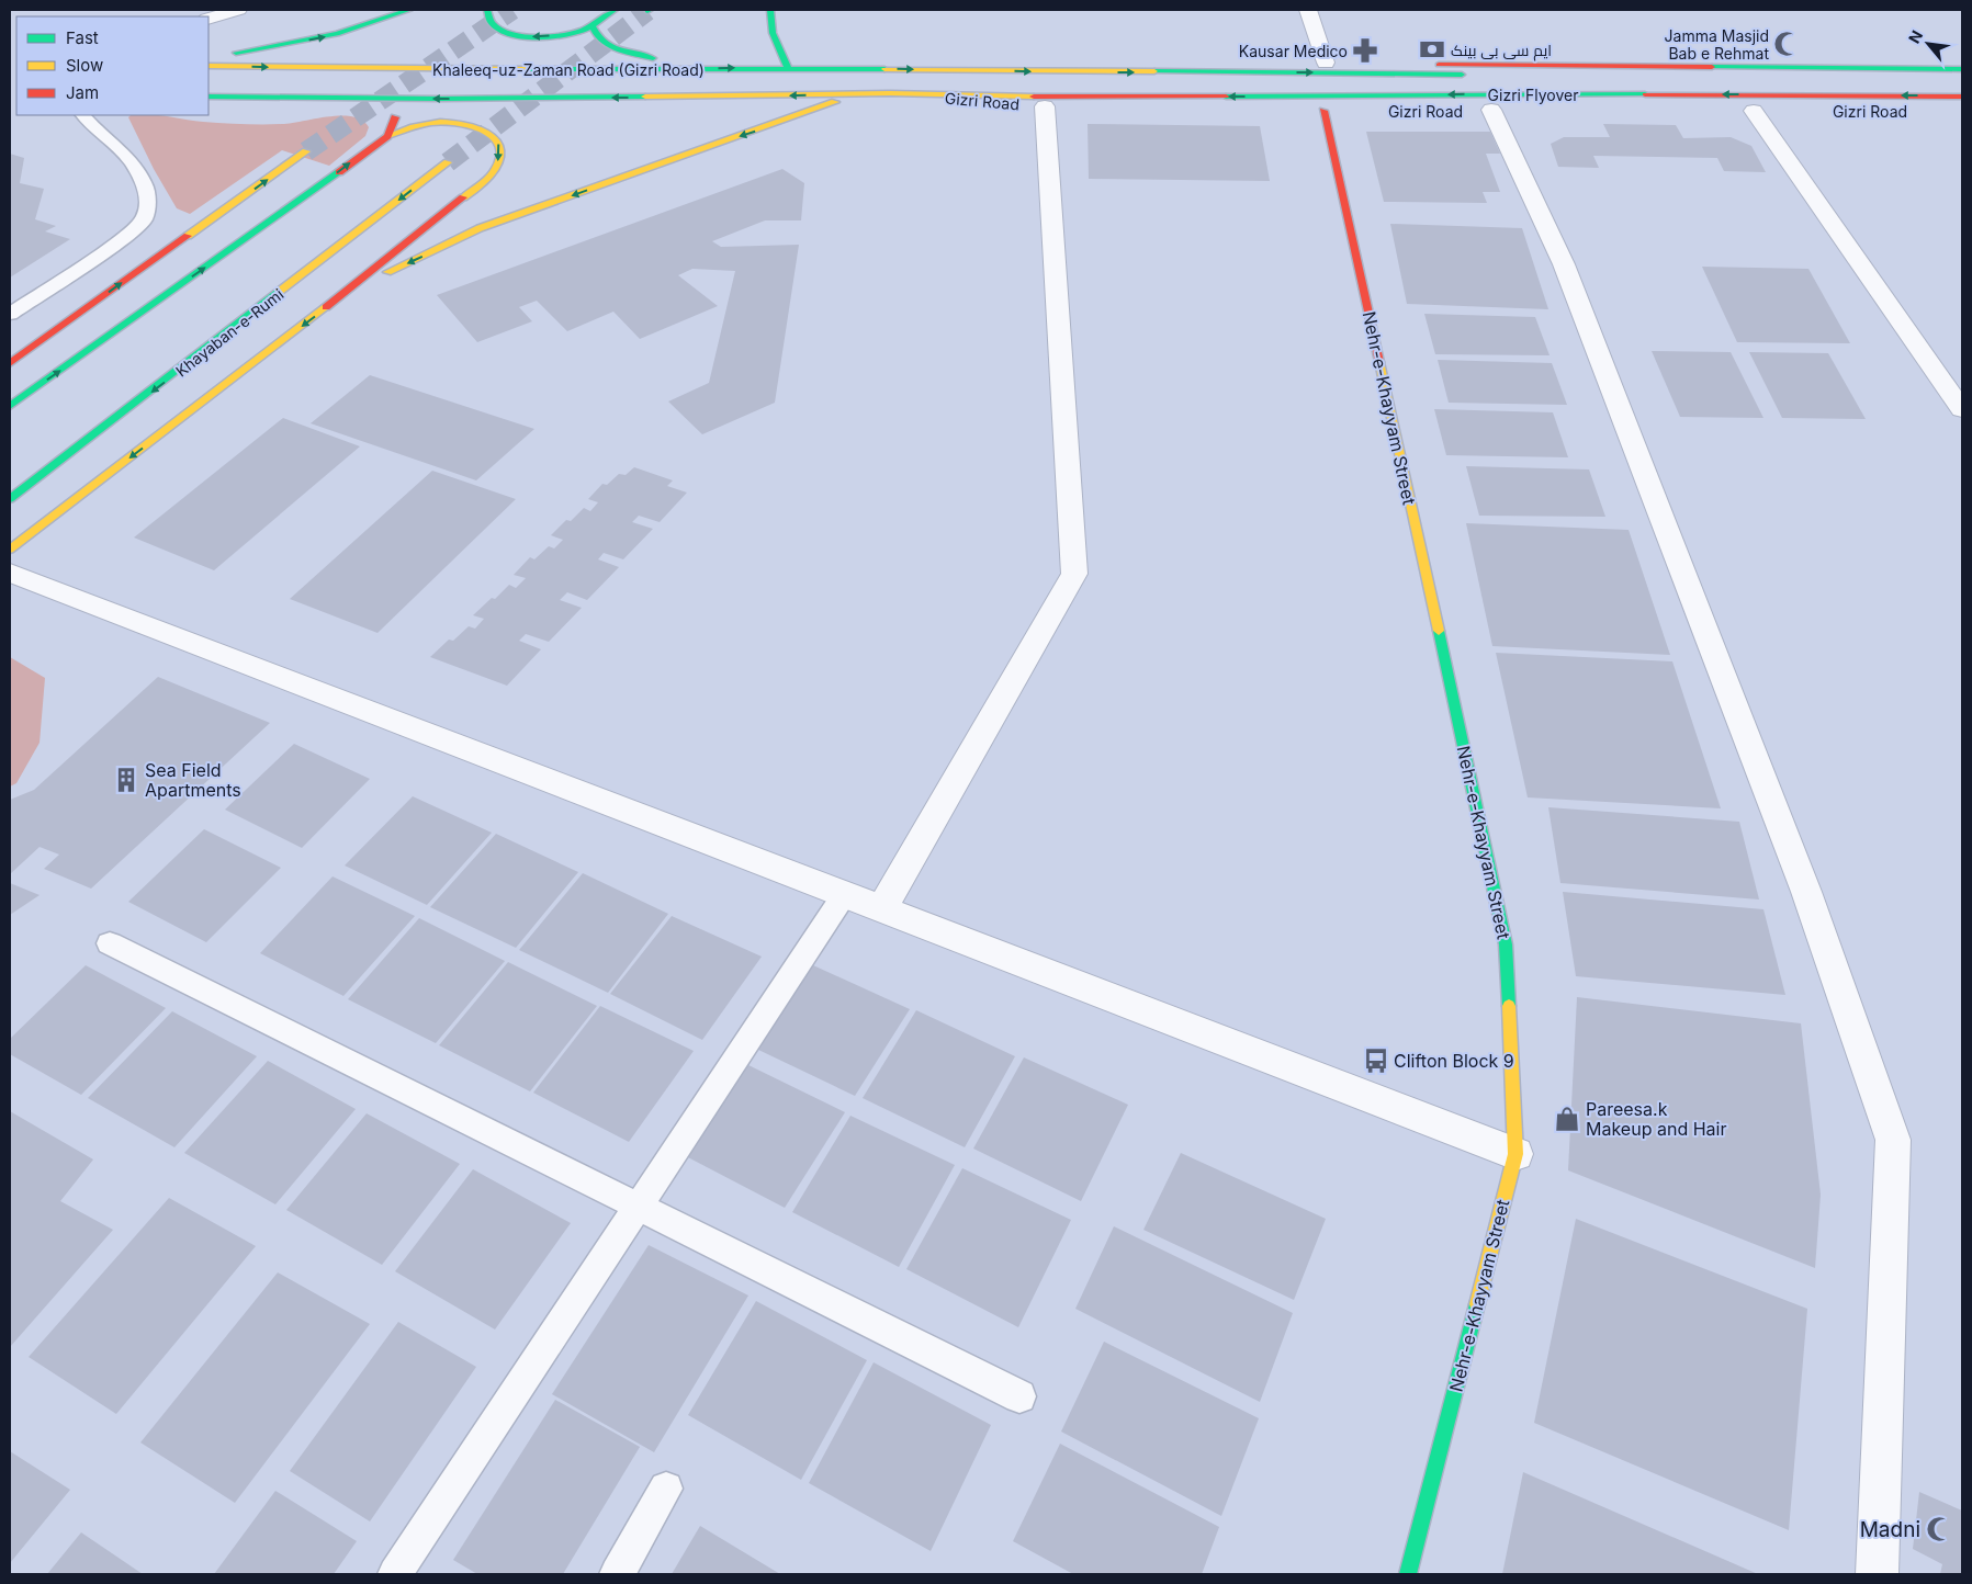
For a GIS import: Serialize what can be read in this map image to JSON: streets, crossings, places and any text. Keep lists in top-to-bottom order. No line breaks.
{"streets":{"main road":["Khaleeq-uz-Zaman Road (Gizri Road)","Gizri Flyover","Gizri Road","Khayaban-e-Rumi","Nehr-e-Khayyam Street"]},"crossings":[["Khaleeq-uz-Zaman Road (Gizri Road)","Gizri Flyover"],["Khaleeq-uz-Zaman Road (Gizri Road)","Gizri Road"],["Gizri Flyover","Gizri Road"]],"places":{"mosque":["Jamma Masjid Bab e Rehmat","Madni"],"bank":["ایم سی بی بینک"],"pharmacy":["Kausar Medico"],"building":["Sea Field Apartments"],"bus stop":["Clifton Block 9"],"shop":["Pareesa.k Makeup and Hair"]},"legend":["Fast","Slow","Jam"],"north":"top left"}
